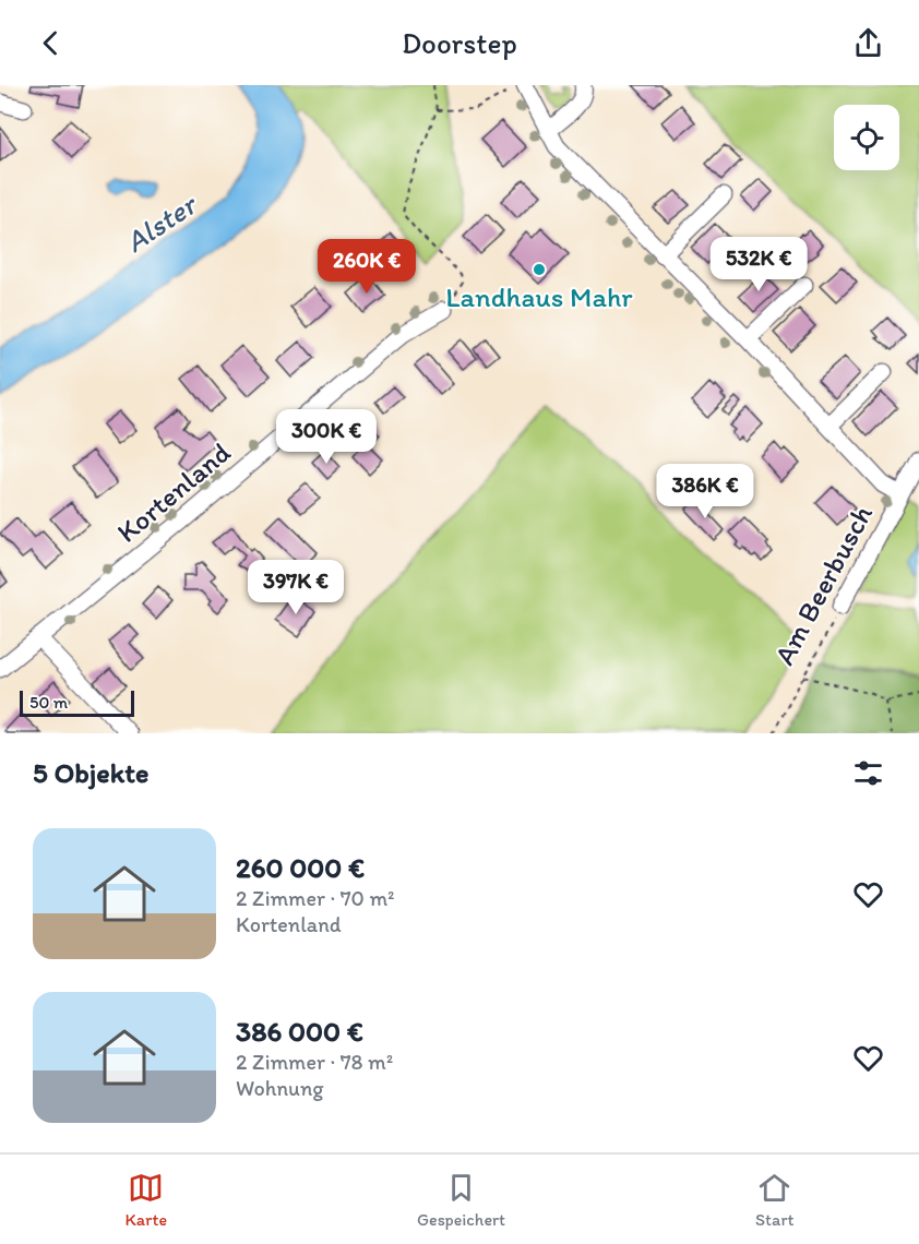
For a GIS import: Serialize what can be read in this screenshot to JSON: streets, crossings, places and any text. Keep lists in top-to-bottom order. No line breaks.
{"streets":{"street":["Kortenland","Am Beerbusch"]},"water":["Alster"],"places":["Landhaus Mahr"],"scale_bar":"50 m","page":{"header":"Doorstep","price":["532K €","260K €","300K €","386K €","397K €"],"scale":"50 m","heading":"5 Objekte","list":[{"name":"260 000 €","note":"2 Zimmer · 70 m² · Kortenland"},{"name":"386 000 €","note":"2 Zimmer · 78 m² · Wohnung"}],"tabs":["Karte","Gespeichert","Start"]}}
